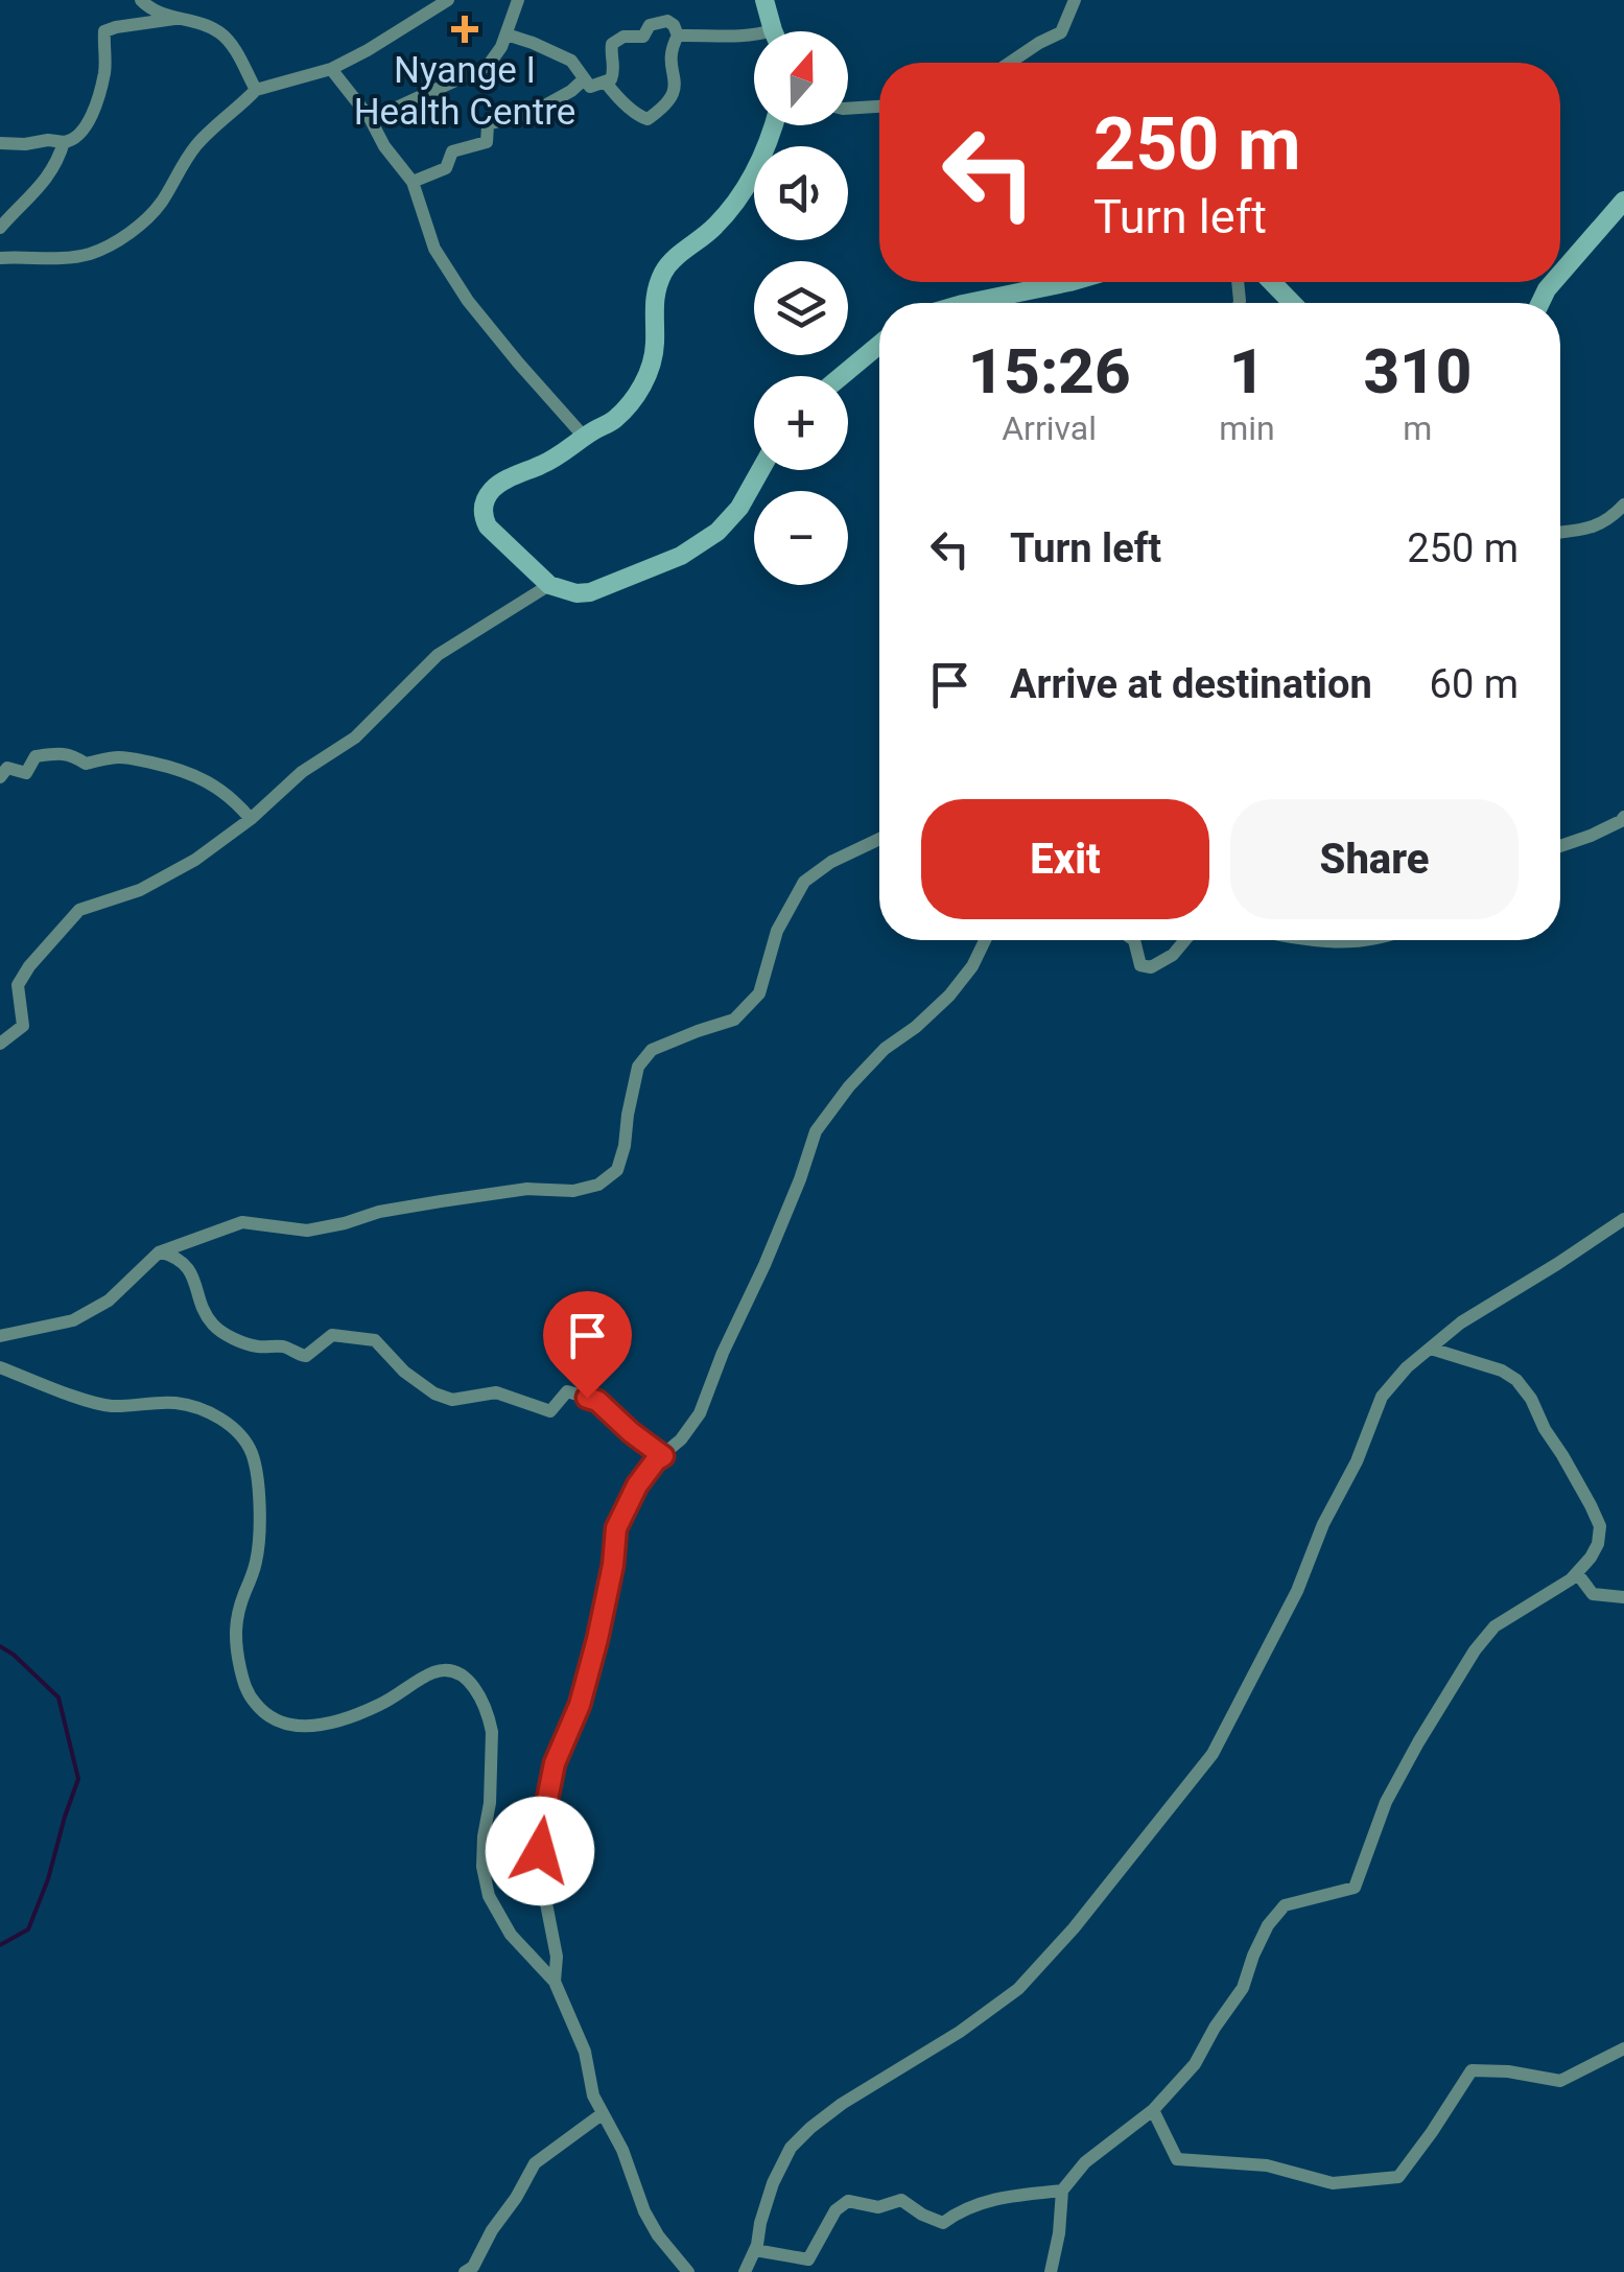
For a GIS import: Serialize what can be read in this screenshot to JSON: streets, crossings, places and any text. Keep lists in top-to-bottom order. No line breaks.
{"places":{"health":["Nyange I Health Centre"]},"north":"top","page":{"map_buttons":["+","−"],"turn":["250 m","Turn left"],"eta":["15:26","Arrival","1","min","310","m"],"list":[{"name":"Turn left","value":"250 m"},{"name":"Arrive at destination","value":"60 m"}],"buttons":["Exit","Share"]}}
